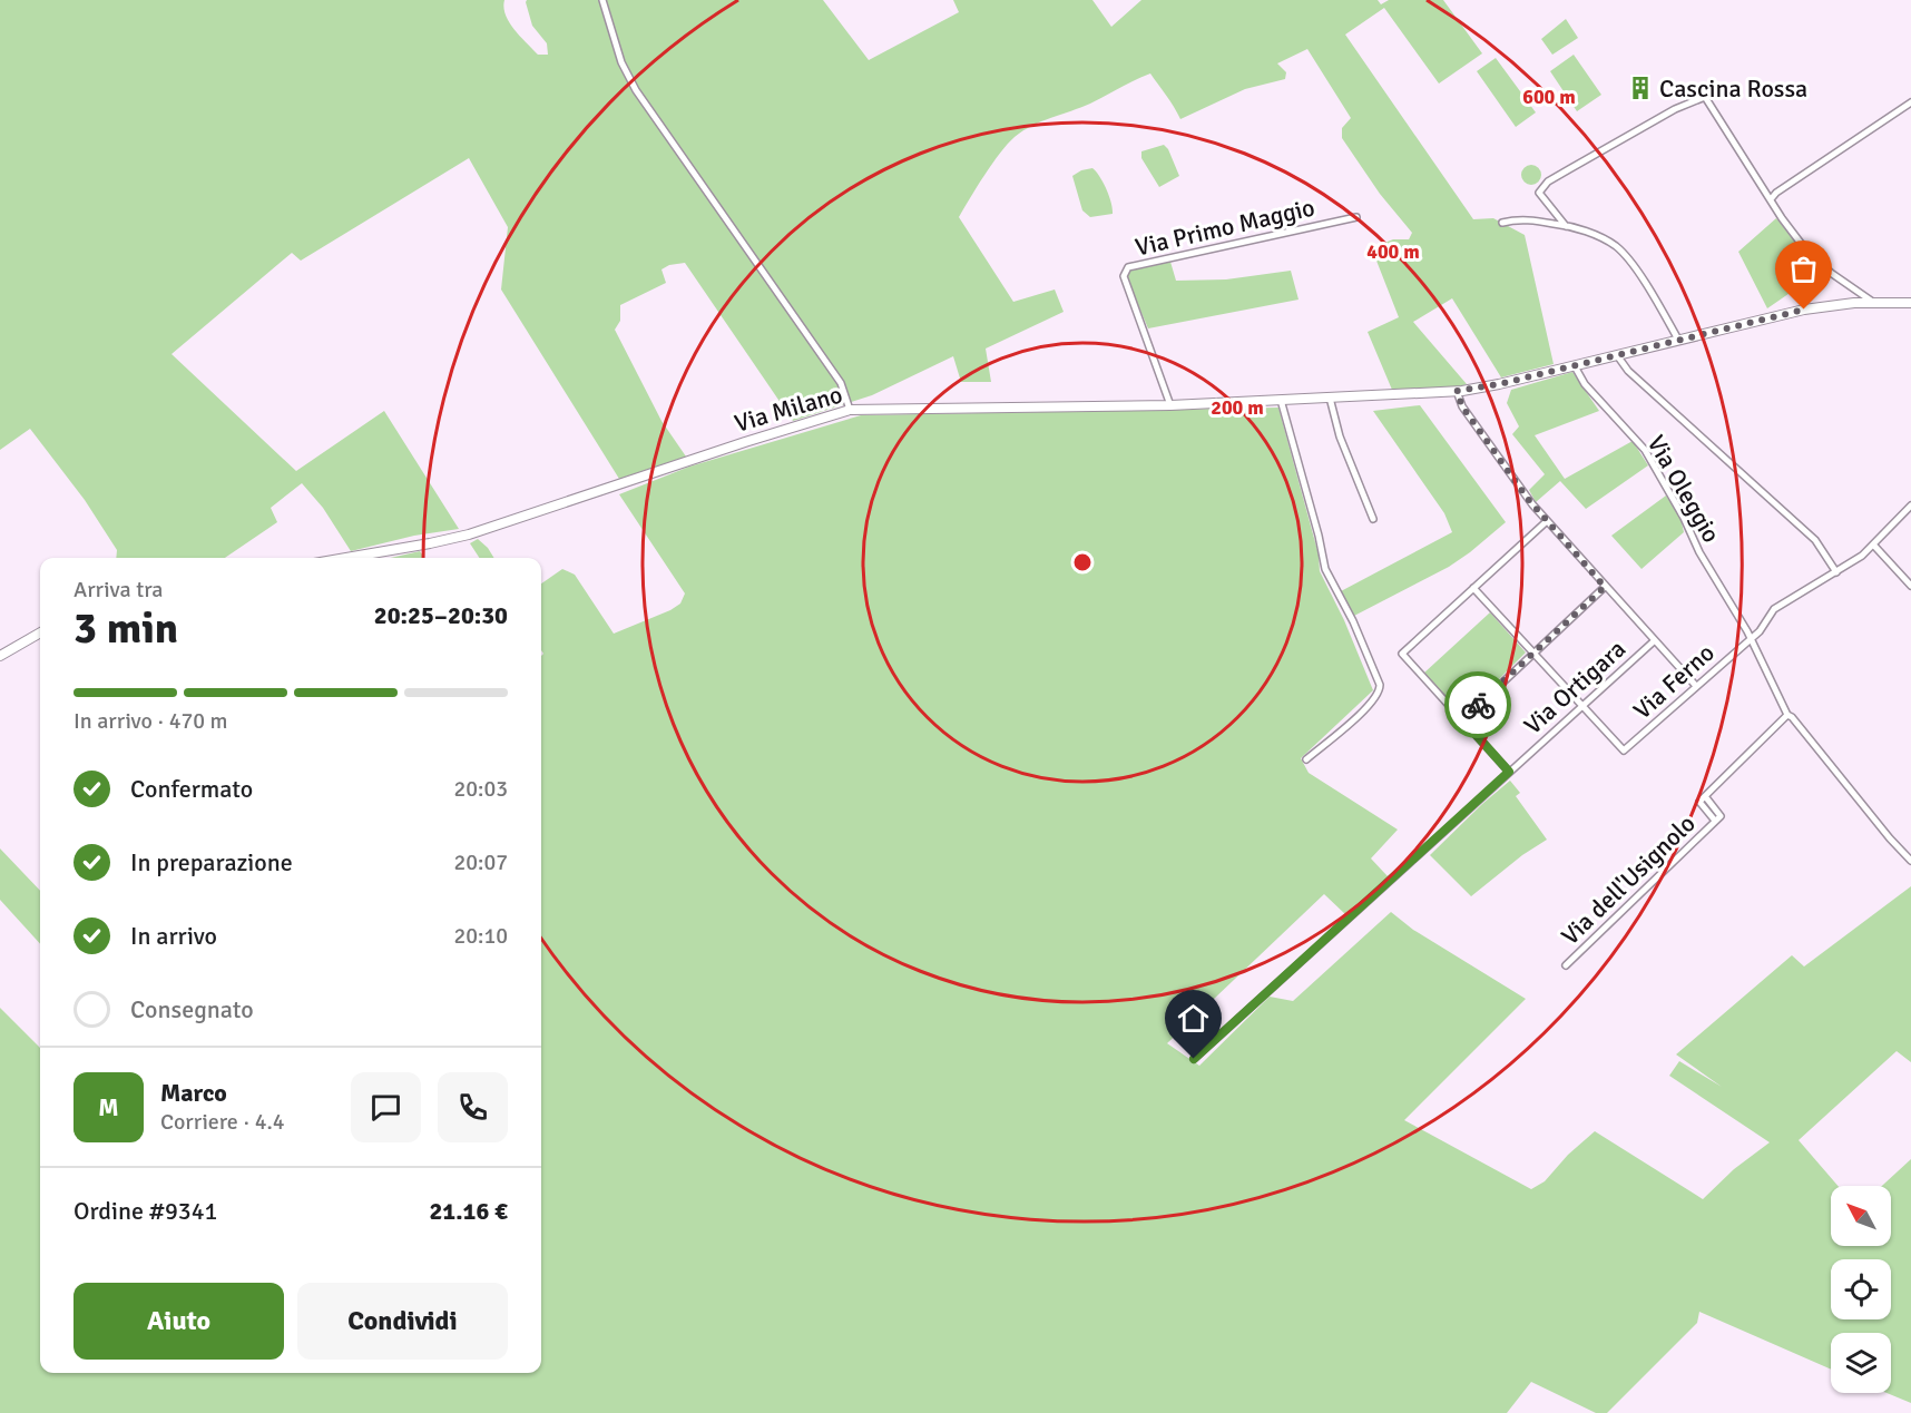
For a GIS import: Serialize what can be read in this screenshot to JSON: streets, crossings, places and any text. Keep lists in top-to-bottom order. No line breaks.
{"streets":{"street":["Via Primo Maggio","Via Milano","Via Oleggio","Via Ferno","Via Ortigara","Via dell'Usignolo"]},"crossings":[["Via Primo Maggio","Via Milano"],["Via Milano","Via Oleggio"],["Via Oleggio","Via Ferno"],["Via Ferno","Via Ortigara"]],"places":{"building":["Cascina Rossa"]},"north":"top left","page":{"heading":["3 min","Arriva tra","20:25–20:30"],"panel":["Marco","Corriere · 4.4","Ordine #9341","21.16 €"],"bar":"In arrivo · 470 m","list":[["Confermato","20:03"],["In preparazione","20:07"],["In arrivo","20:10"],"Consegnato"],"round":"M","buttons":["Aiuto","Condividi"]},"rings":["600 m","400 m","200 m"]}
